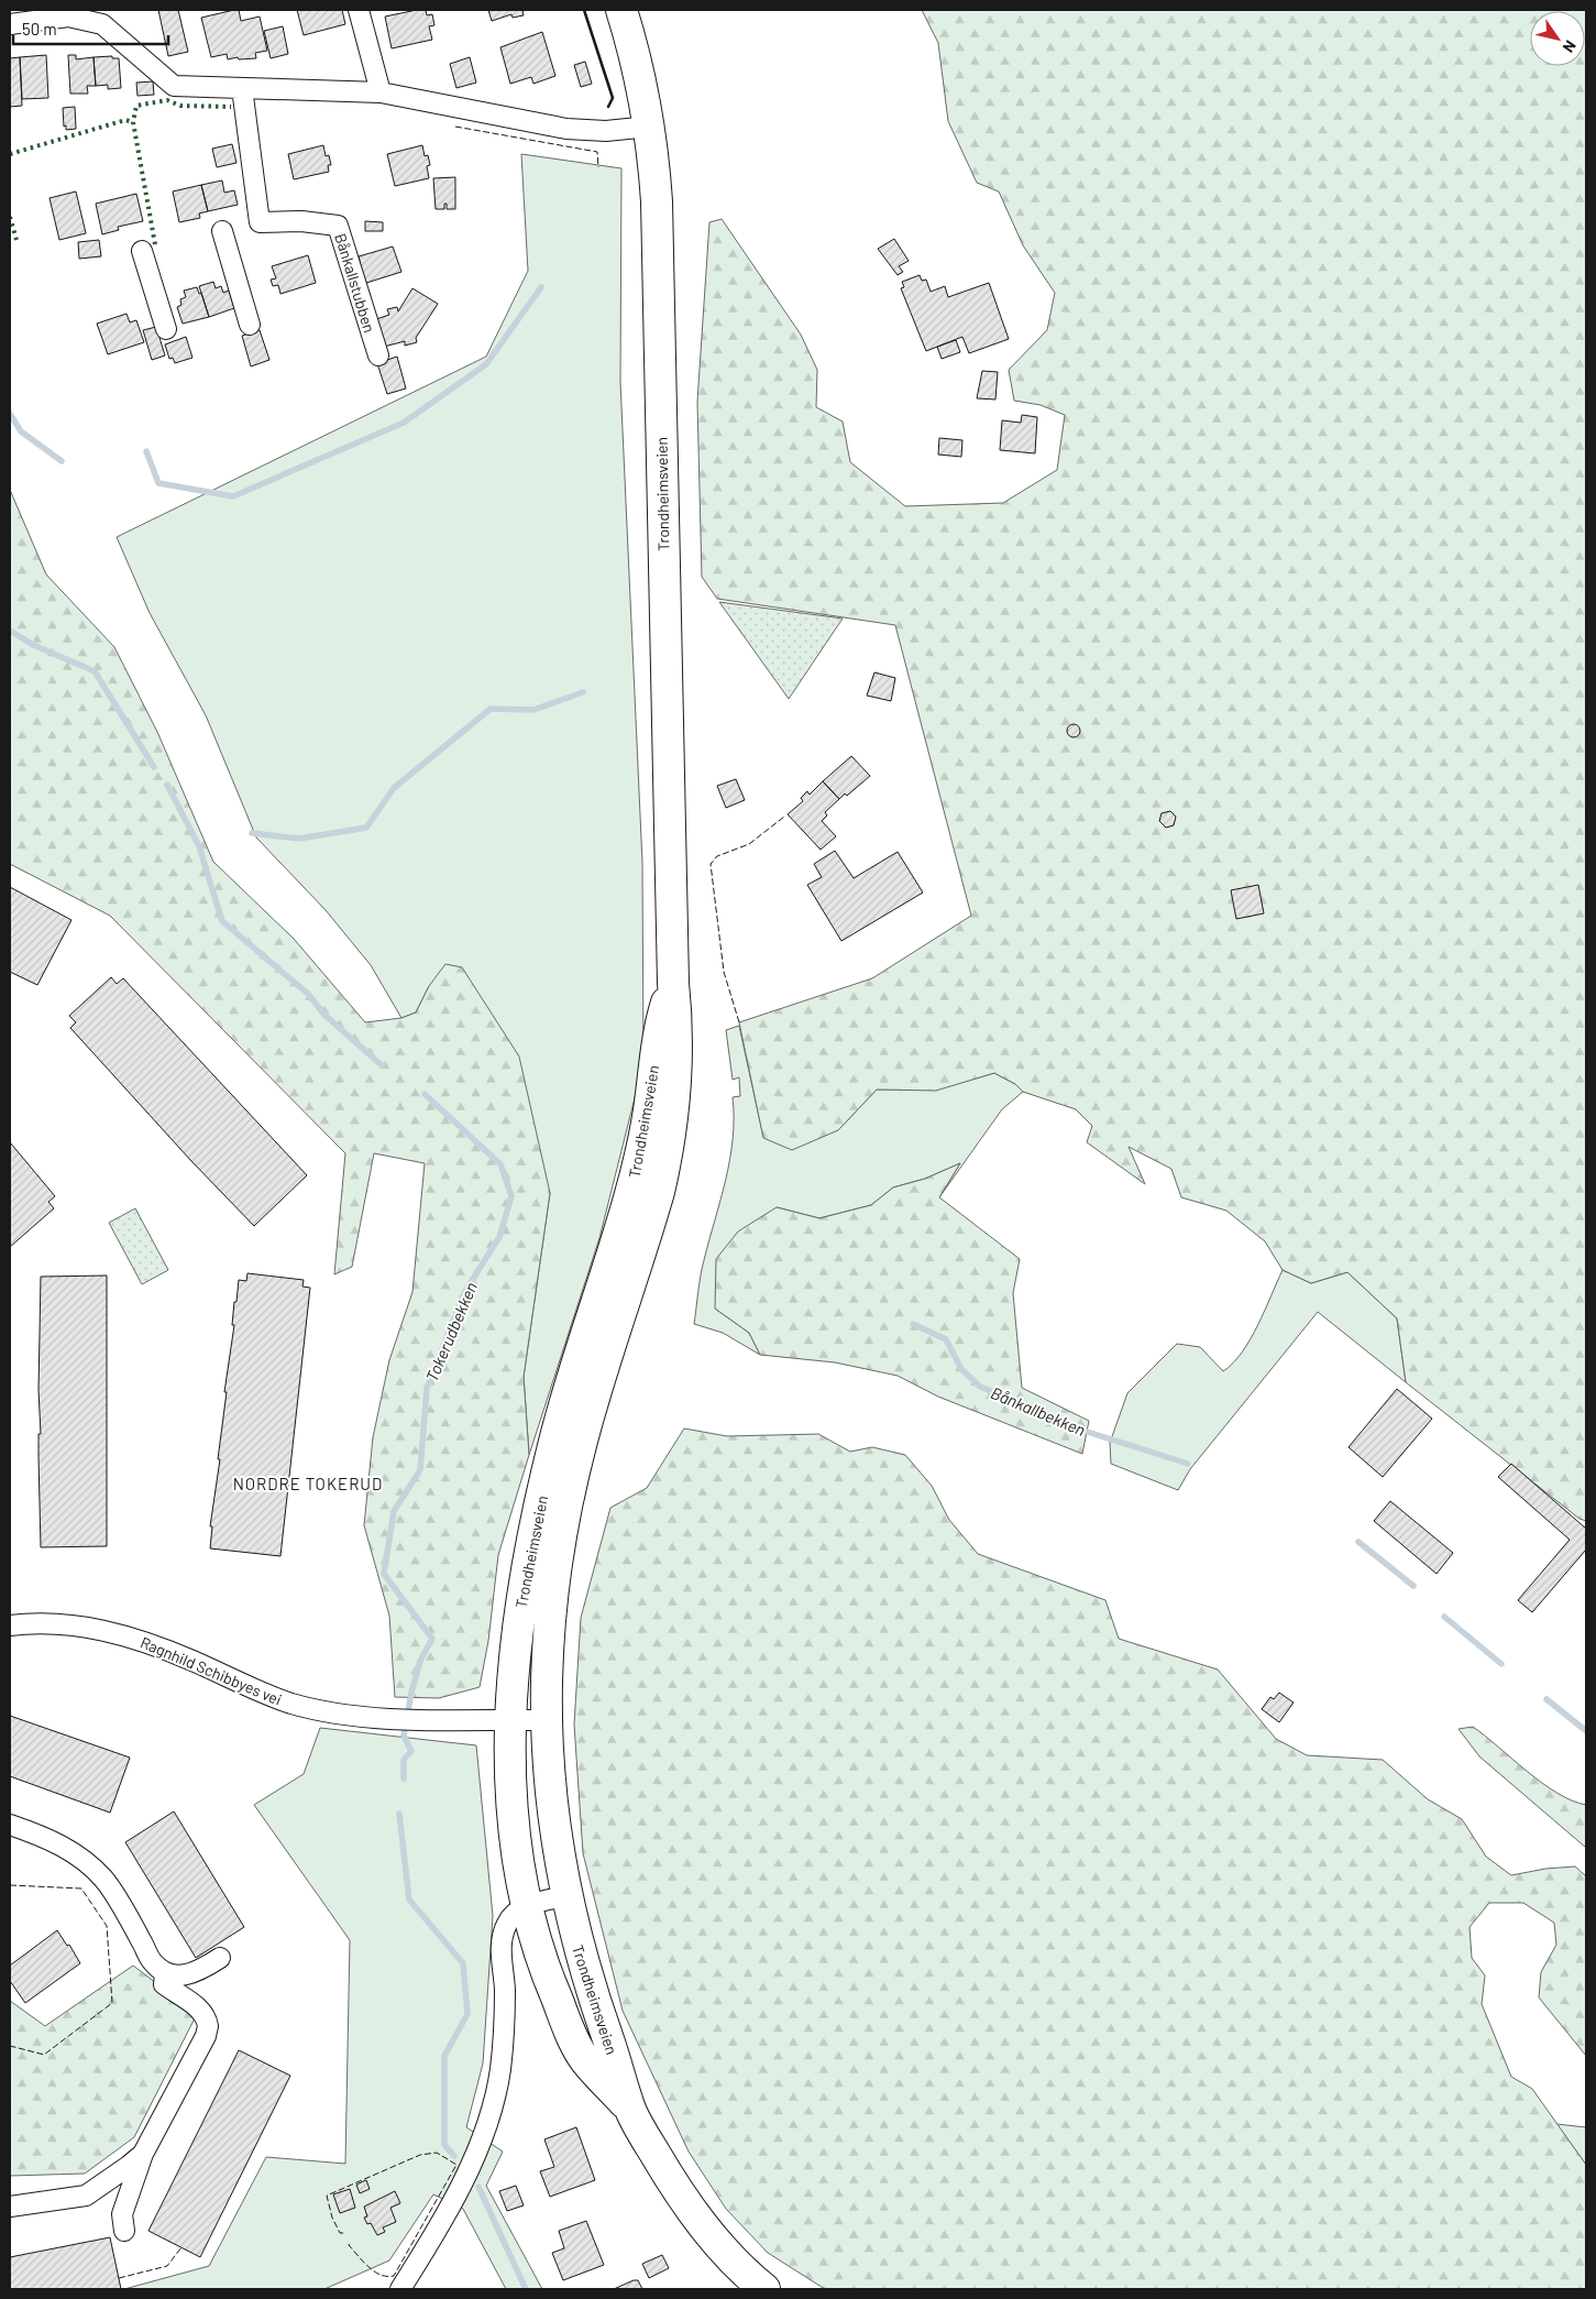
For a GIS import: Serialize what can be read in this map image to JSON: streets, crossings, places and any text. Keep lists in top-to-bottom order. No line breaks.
{"streets":{"highway":["Trondheimsveien"],"street":["Bånkallstubben","Ragnhild Schibbyes vei"]},"crossings":[["Trondheimsveien","Ragnhild Schibbyes vei"]],"districts":["NORDRE TOKERUD"],"water":["Tokerudbekken","Bånkallbekken"],"scale_bar":"50 m","north":"bottom right"}
